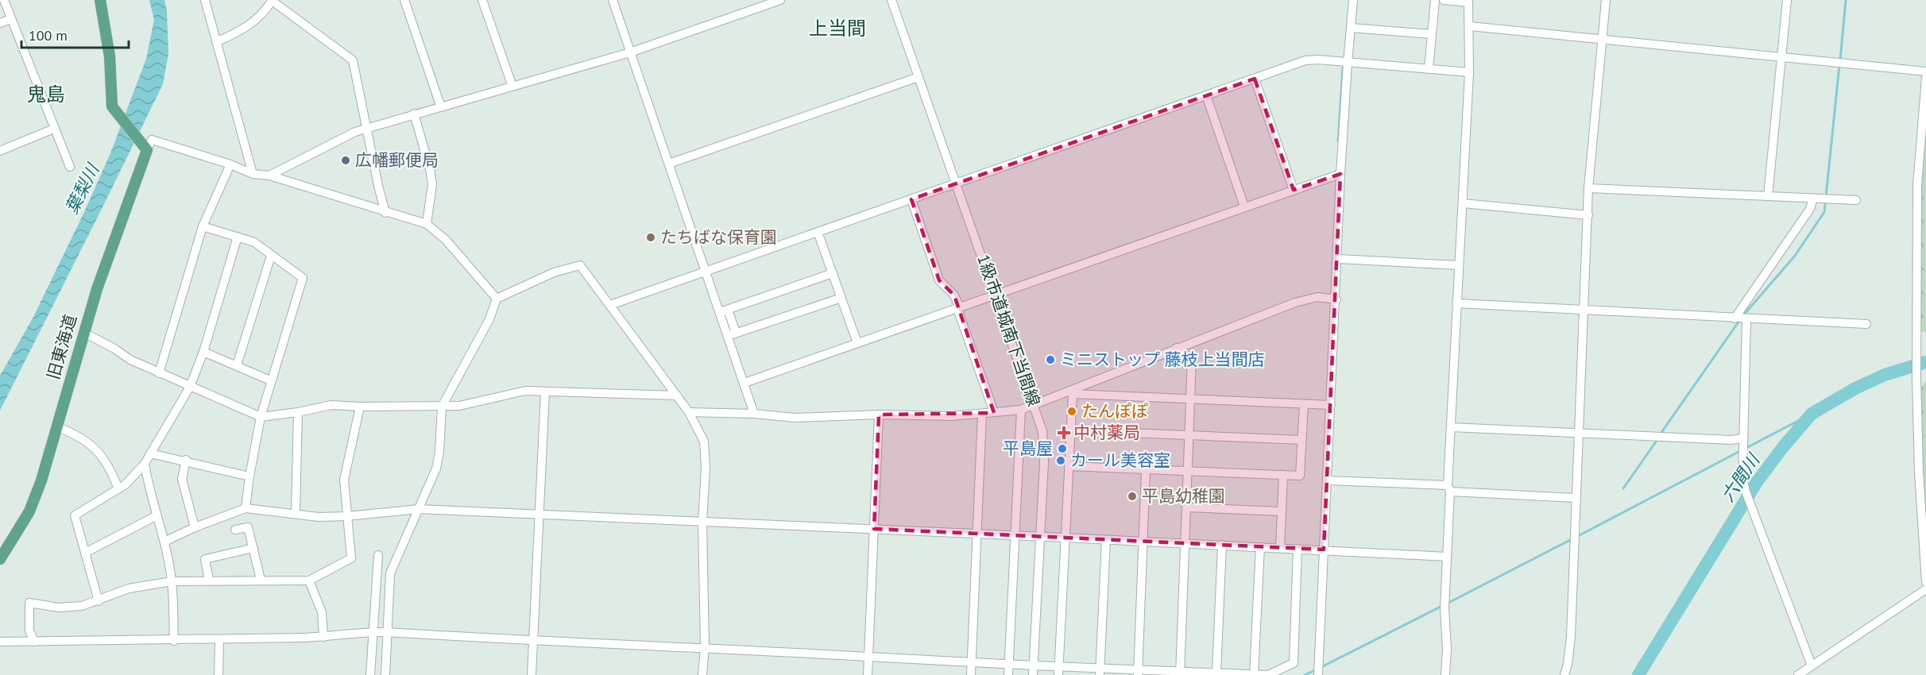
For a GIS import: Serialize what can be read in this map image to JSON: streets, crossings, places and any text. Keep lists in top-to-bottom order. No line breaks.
{"streets":{"main road":["旧東海道"],"street":["1級市道城南下当間線"]},"districts":["上当間","鬼島"],"water":["葉梨川","六間川"],"places":{"other":["広幡郵便局","たちばな保育園","ミニストップ 藤枝上当間店","たんぽぽ","平島屋","カール美容室","平島幼稚園"],"health":["中村薬局"]},"scale_bar":"100 m"}
